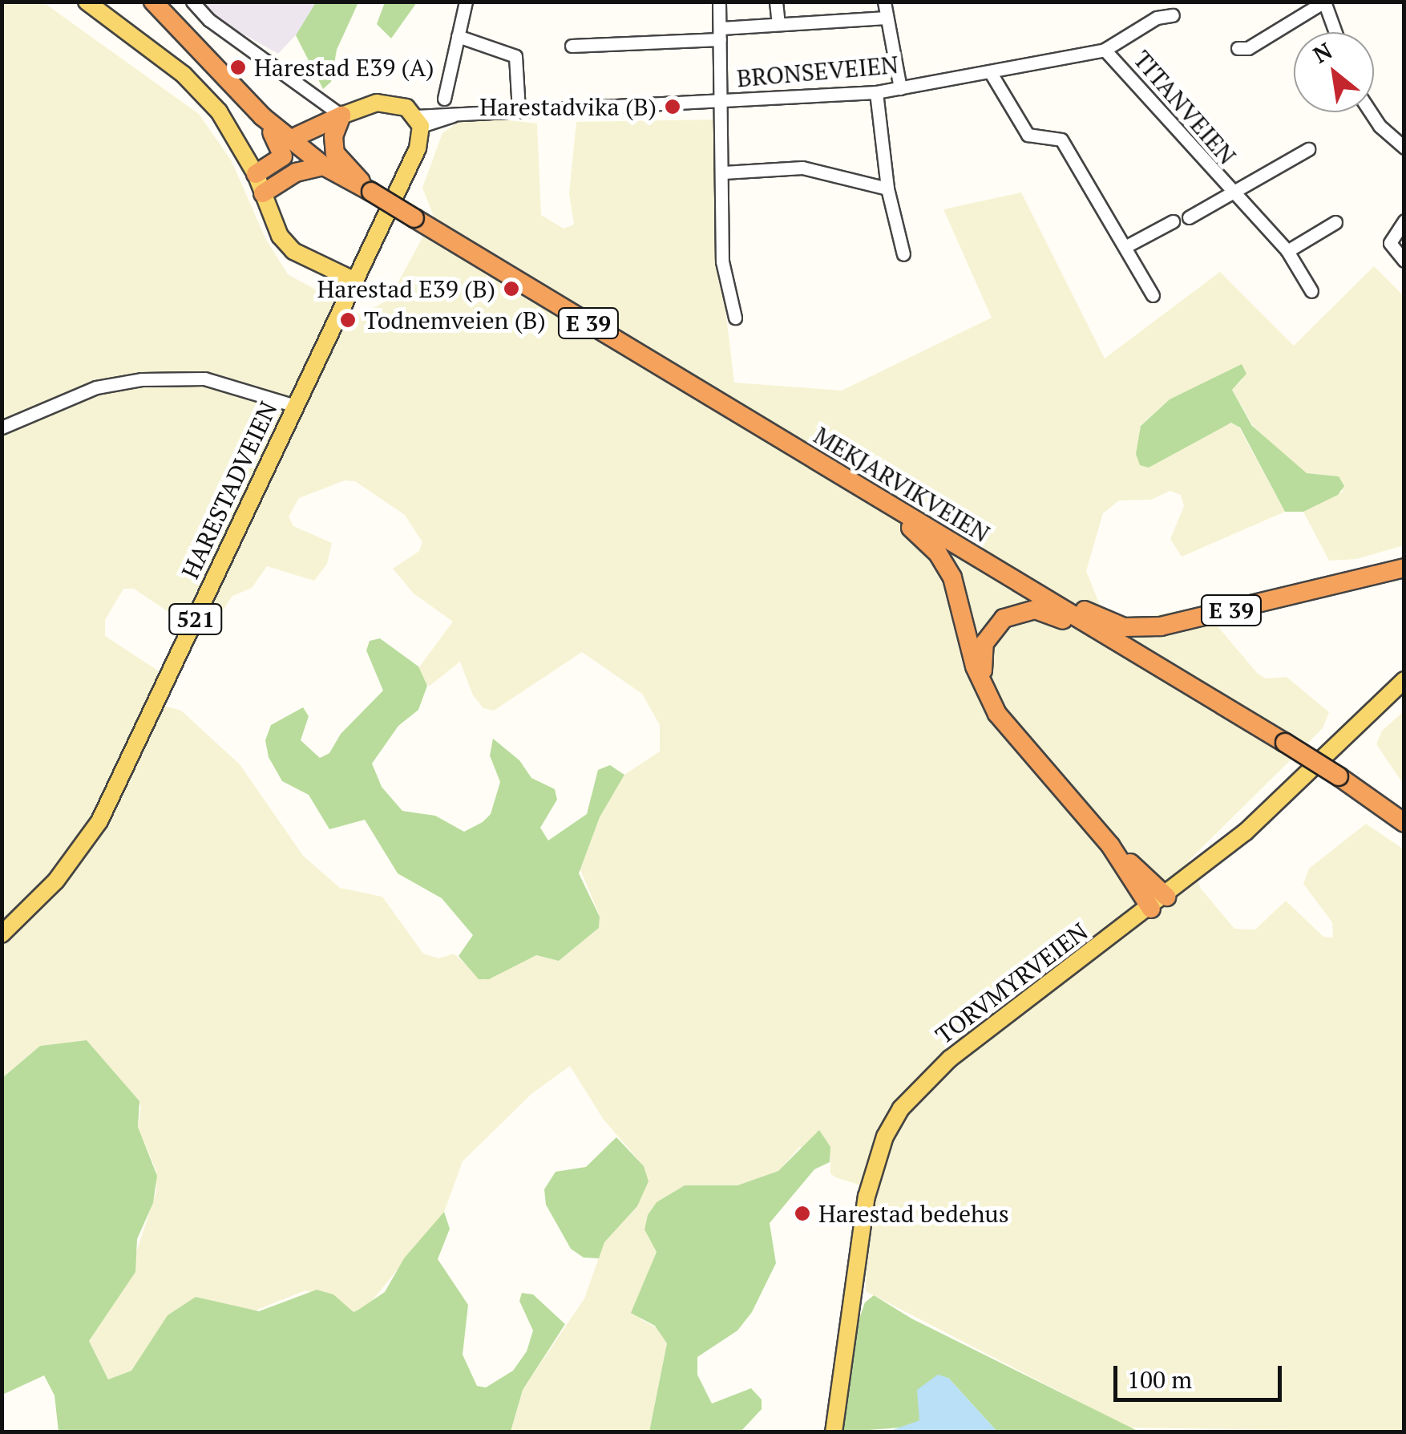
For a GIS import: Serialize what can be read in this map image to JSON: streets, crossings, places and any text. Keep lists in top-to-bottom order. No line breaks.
{"streets":{"highway":["E 39","MEKJARVIKVEIEN"],"main road":["HARESTADVEIEN","521","TORVMYRVEIEN"],"street":["BRONSEVEIEN","TITANVEIEN"]},"crossings":[["BRONSEVEIEN","TITANVEIEN"],["BRONSEVEIEN","HARESTADVEIEN"],["E 39","MEKJARVIKVEIEN"],["E 39","TORVMYRVEIEN"]],"places":["Harestad E39 (A)","Harestadvika (B)","Harestad E39 (B)","Todnemveien (B)","Harestad bedehus"],"scale_bar":"100 m","north":"top left"}
